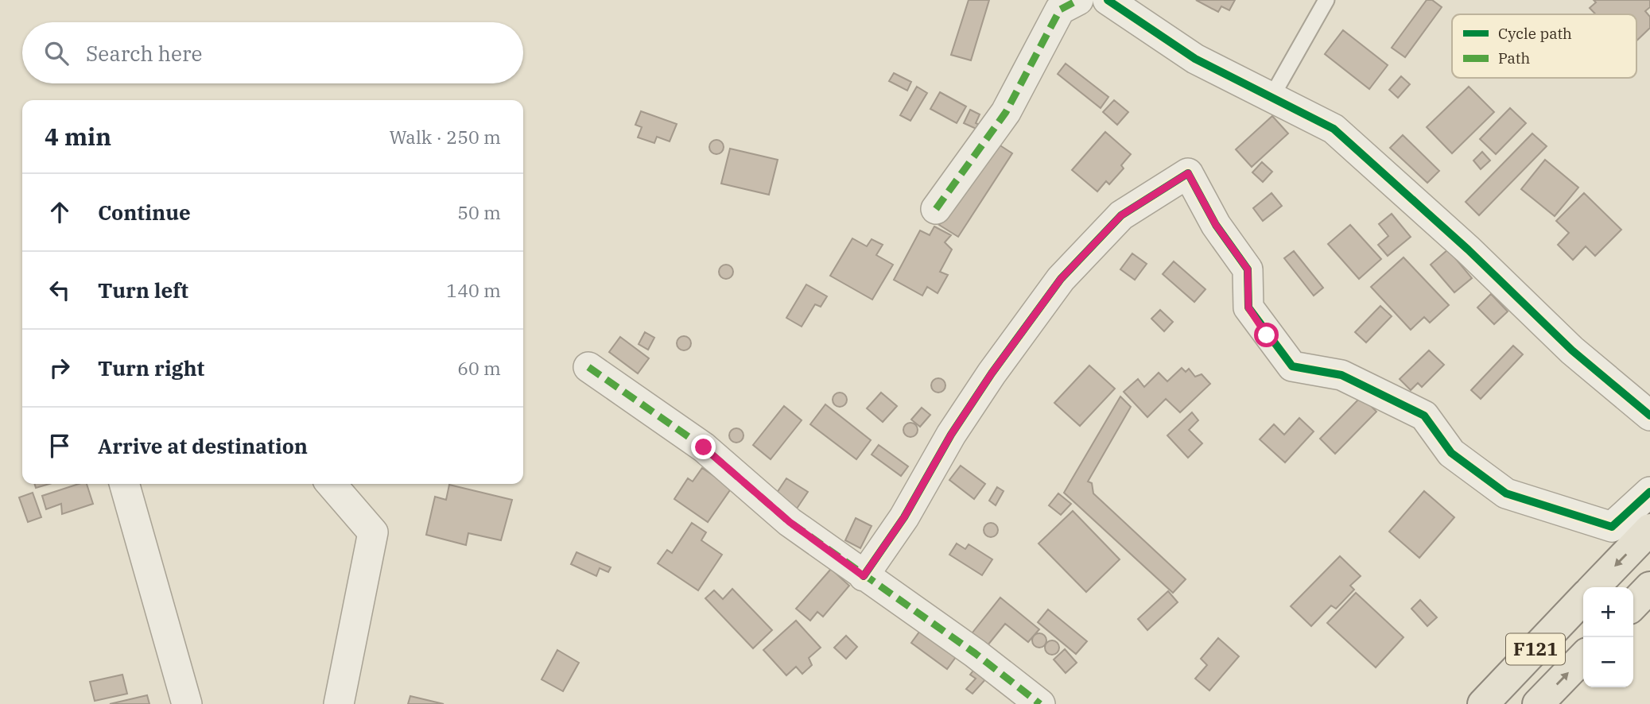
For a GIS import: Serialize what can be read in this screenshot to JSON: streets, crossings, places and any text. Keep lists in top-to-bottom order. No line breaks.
{"streets":{"main road":["F121"]},"legend":["Cycle path","Path"],"page":{"search":"Search here","heading":["4 min","Walk · 250 m"],"list":[["Continue","50 m"],["Turn left","140 m"],["Turn right","60 m"],"Arrive at destination"],"map_buttons":["+","−"]}}
